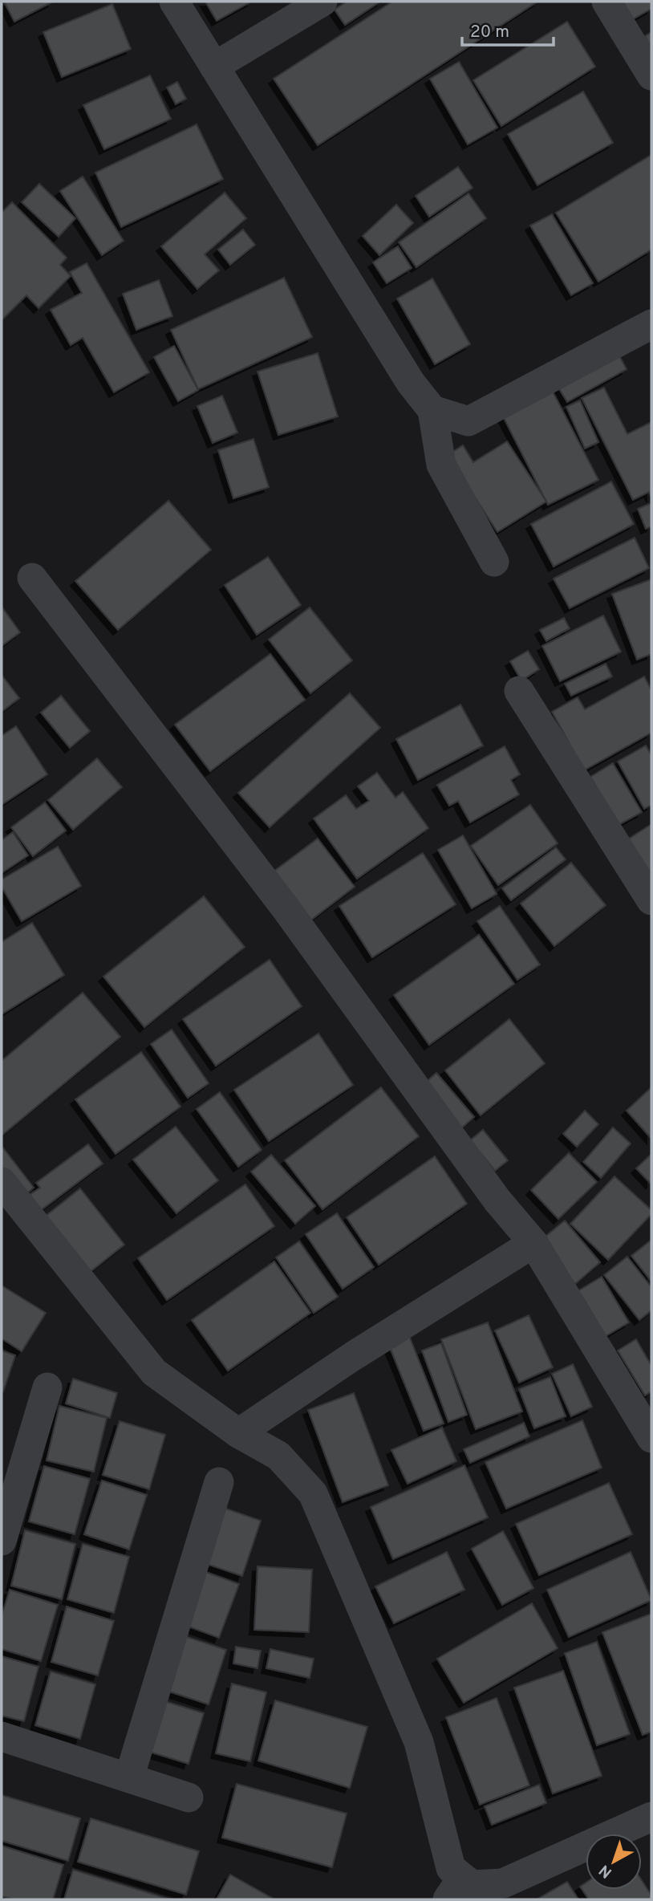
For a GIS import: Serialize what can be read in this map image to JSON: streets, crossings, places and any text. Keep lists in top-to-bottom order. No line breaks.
{"scale_bar":"20 m","north":"bottom left"}
